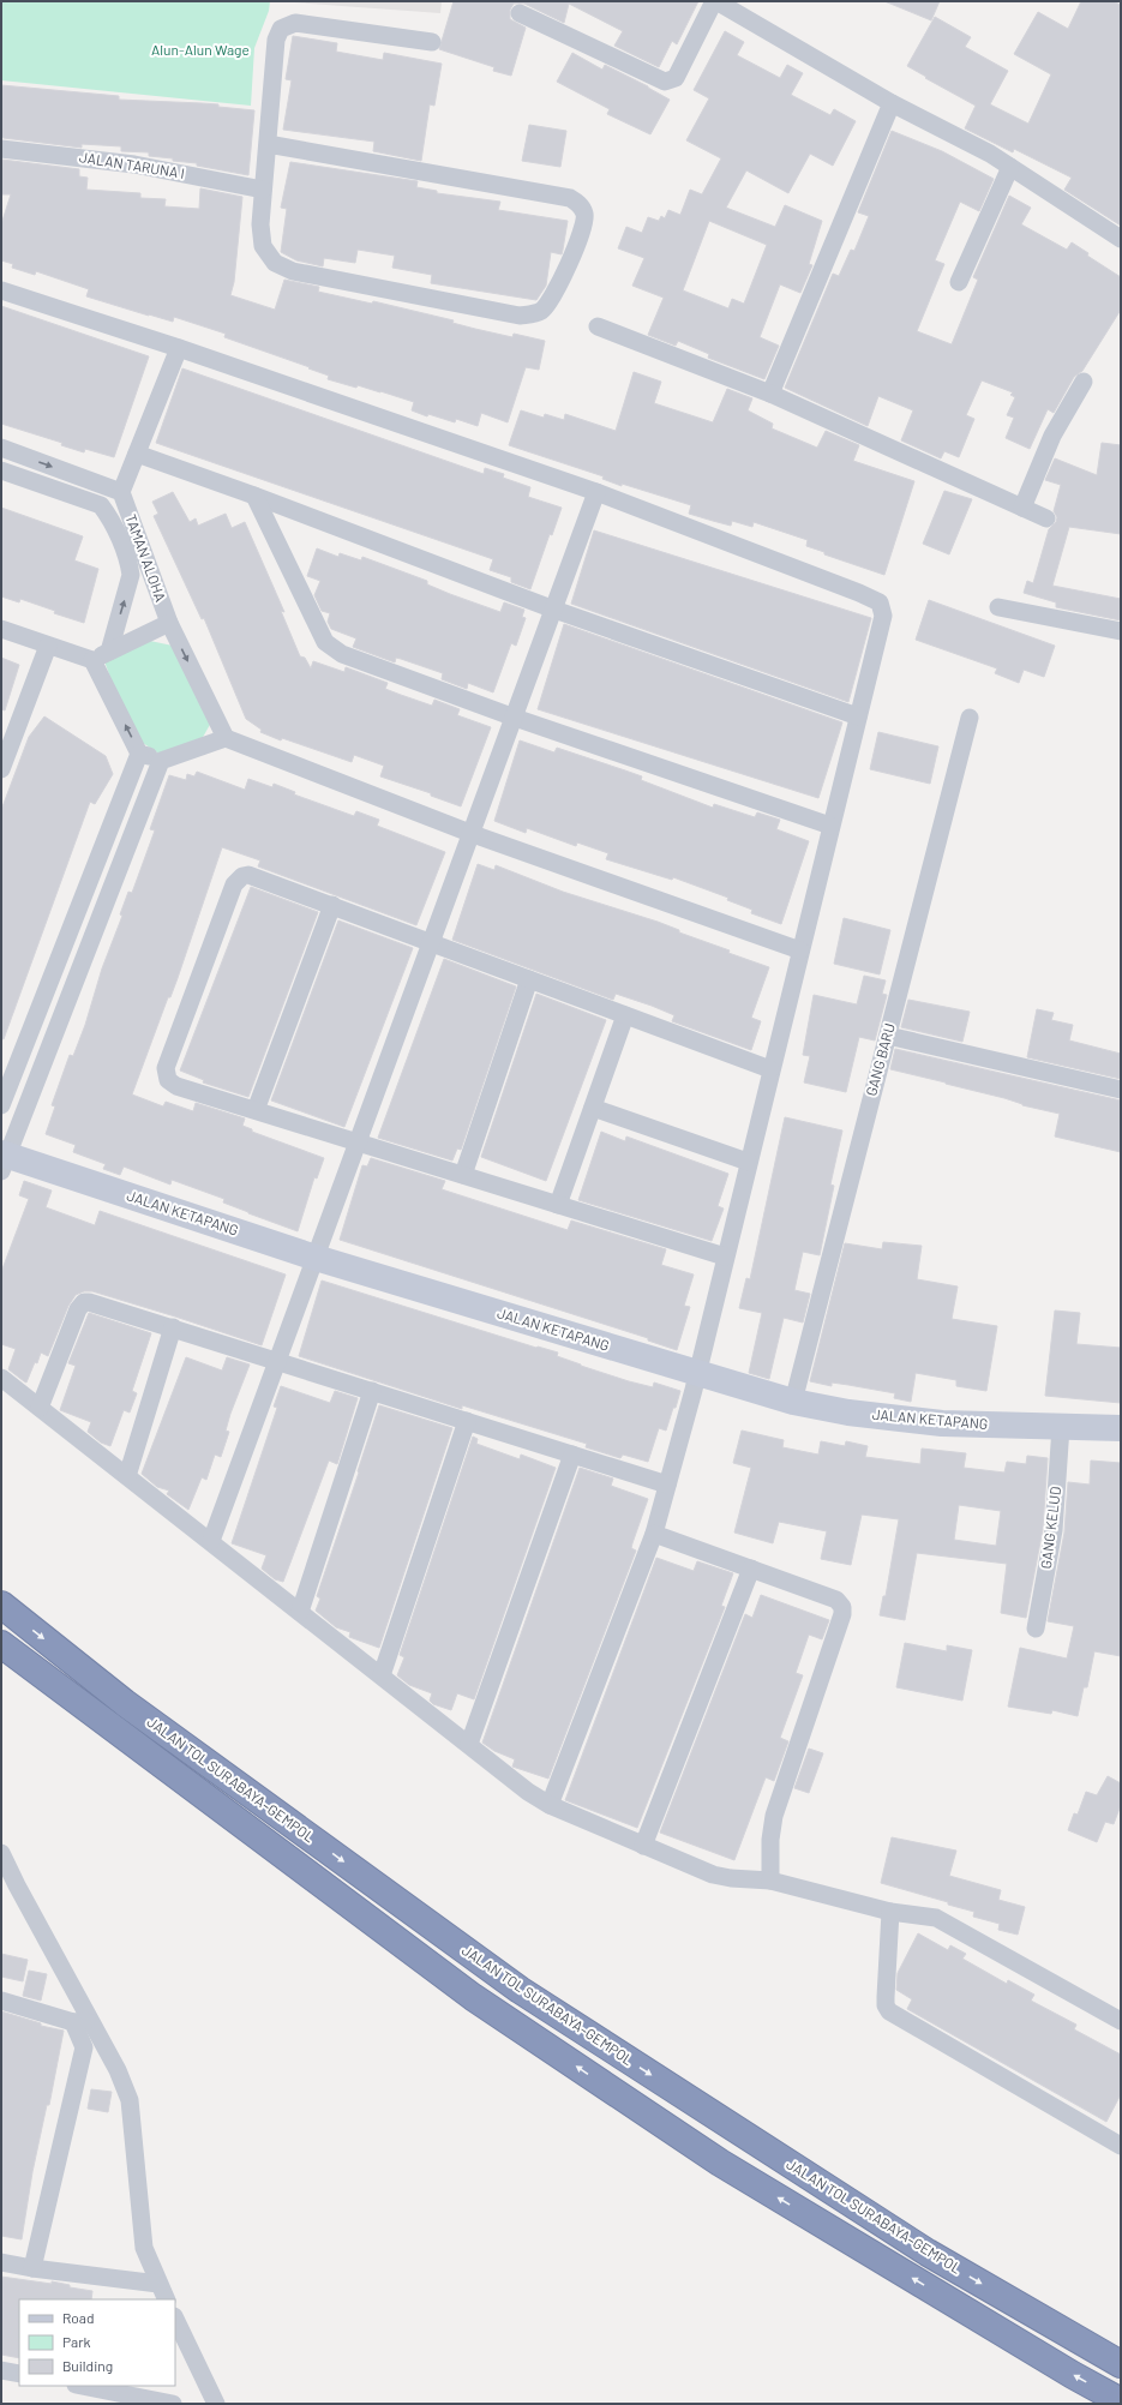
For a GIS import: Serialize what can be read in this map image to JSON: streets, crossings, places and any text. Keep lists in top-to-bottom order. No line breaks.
{"streets":{"highway":["JALAN TOL SURABAYA–GEMPOL"],"street":["JALAN TARUNA I","TAMAN ALOHA","GANG BARU","JALAN KETAPANG","GANG KELUD"]},"crossings":[["GANG BARU","JALAN KETAPANG"],["JALAN KETAPANG","GANG KELUD"]],"parks":["Alun-Alun Wage"],"legend":["Road","Park","Building"]}
